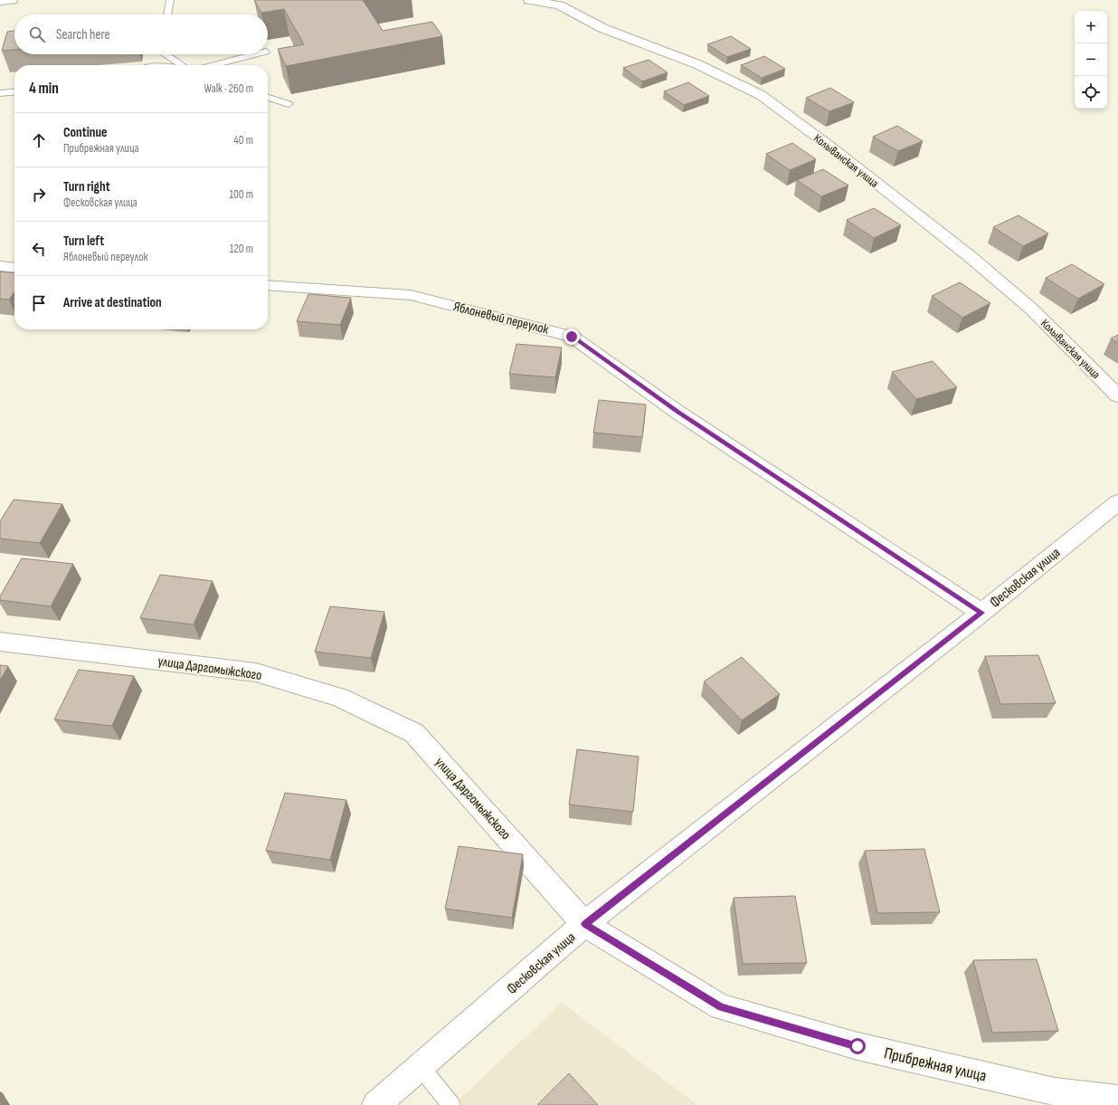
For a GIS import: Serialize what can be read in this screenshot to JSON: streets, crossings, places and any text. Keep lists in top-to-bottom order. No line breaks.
{"streets":{"street":["Колыванская улица","Яблоневый переулок","Фесковская улица","улица Даргомыжского","Прибрежная улица"]},"crossings":[["Яблоневый переулок","Фесковская улица"],["Фесковская улица","улица Даргомыжского"],["Фесковская улица","Прибрежная улица"],["улица Даргомыжского","Прибрежная улица"]],"page":{"map_buttons":["+","−"],"search":"Search here","heading":["4 min","Walk · 260 m"],"list":[["Continue","Прибрежная улица","40 m"],["Turn right","Фесковская улица","100 m"],["Turn left","Яблоневый переулок","120 m"],"Arrive at destination"]}}
